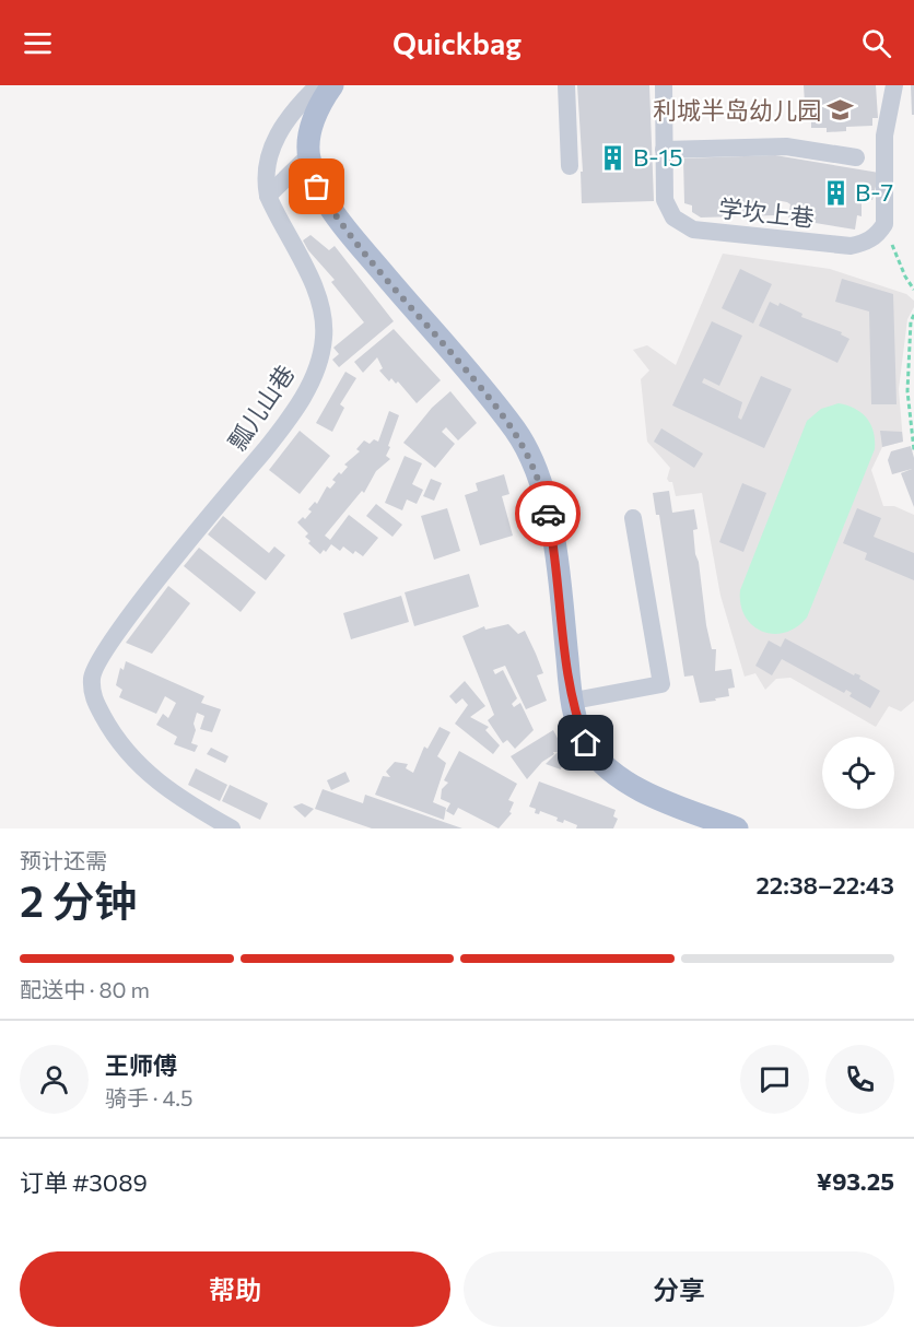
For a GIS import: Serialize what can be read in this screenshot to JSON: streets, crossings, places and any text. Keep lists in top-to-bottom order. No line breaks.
{"streets":{"street":["学坎上巷","瓢儿山巷"]},"places":{"school or university":["利城半岛幼儿园"],"building":["B-15","B-7"]},"page":{"header":"Quickbag","heading":["2 分钟","预计还需","22:38–22:43"],"panel":["王师傅","骑手 · 4.5","订单 #3089","¥93.25"],"bar":"配送中 · 80 m","buttons":["帮助","分享"]}}
